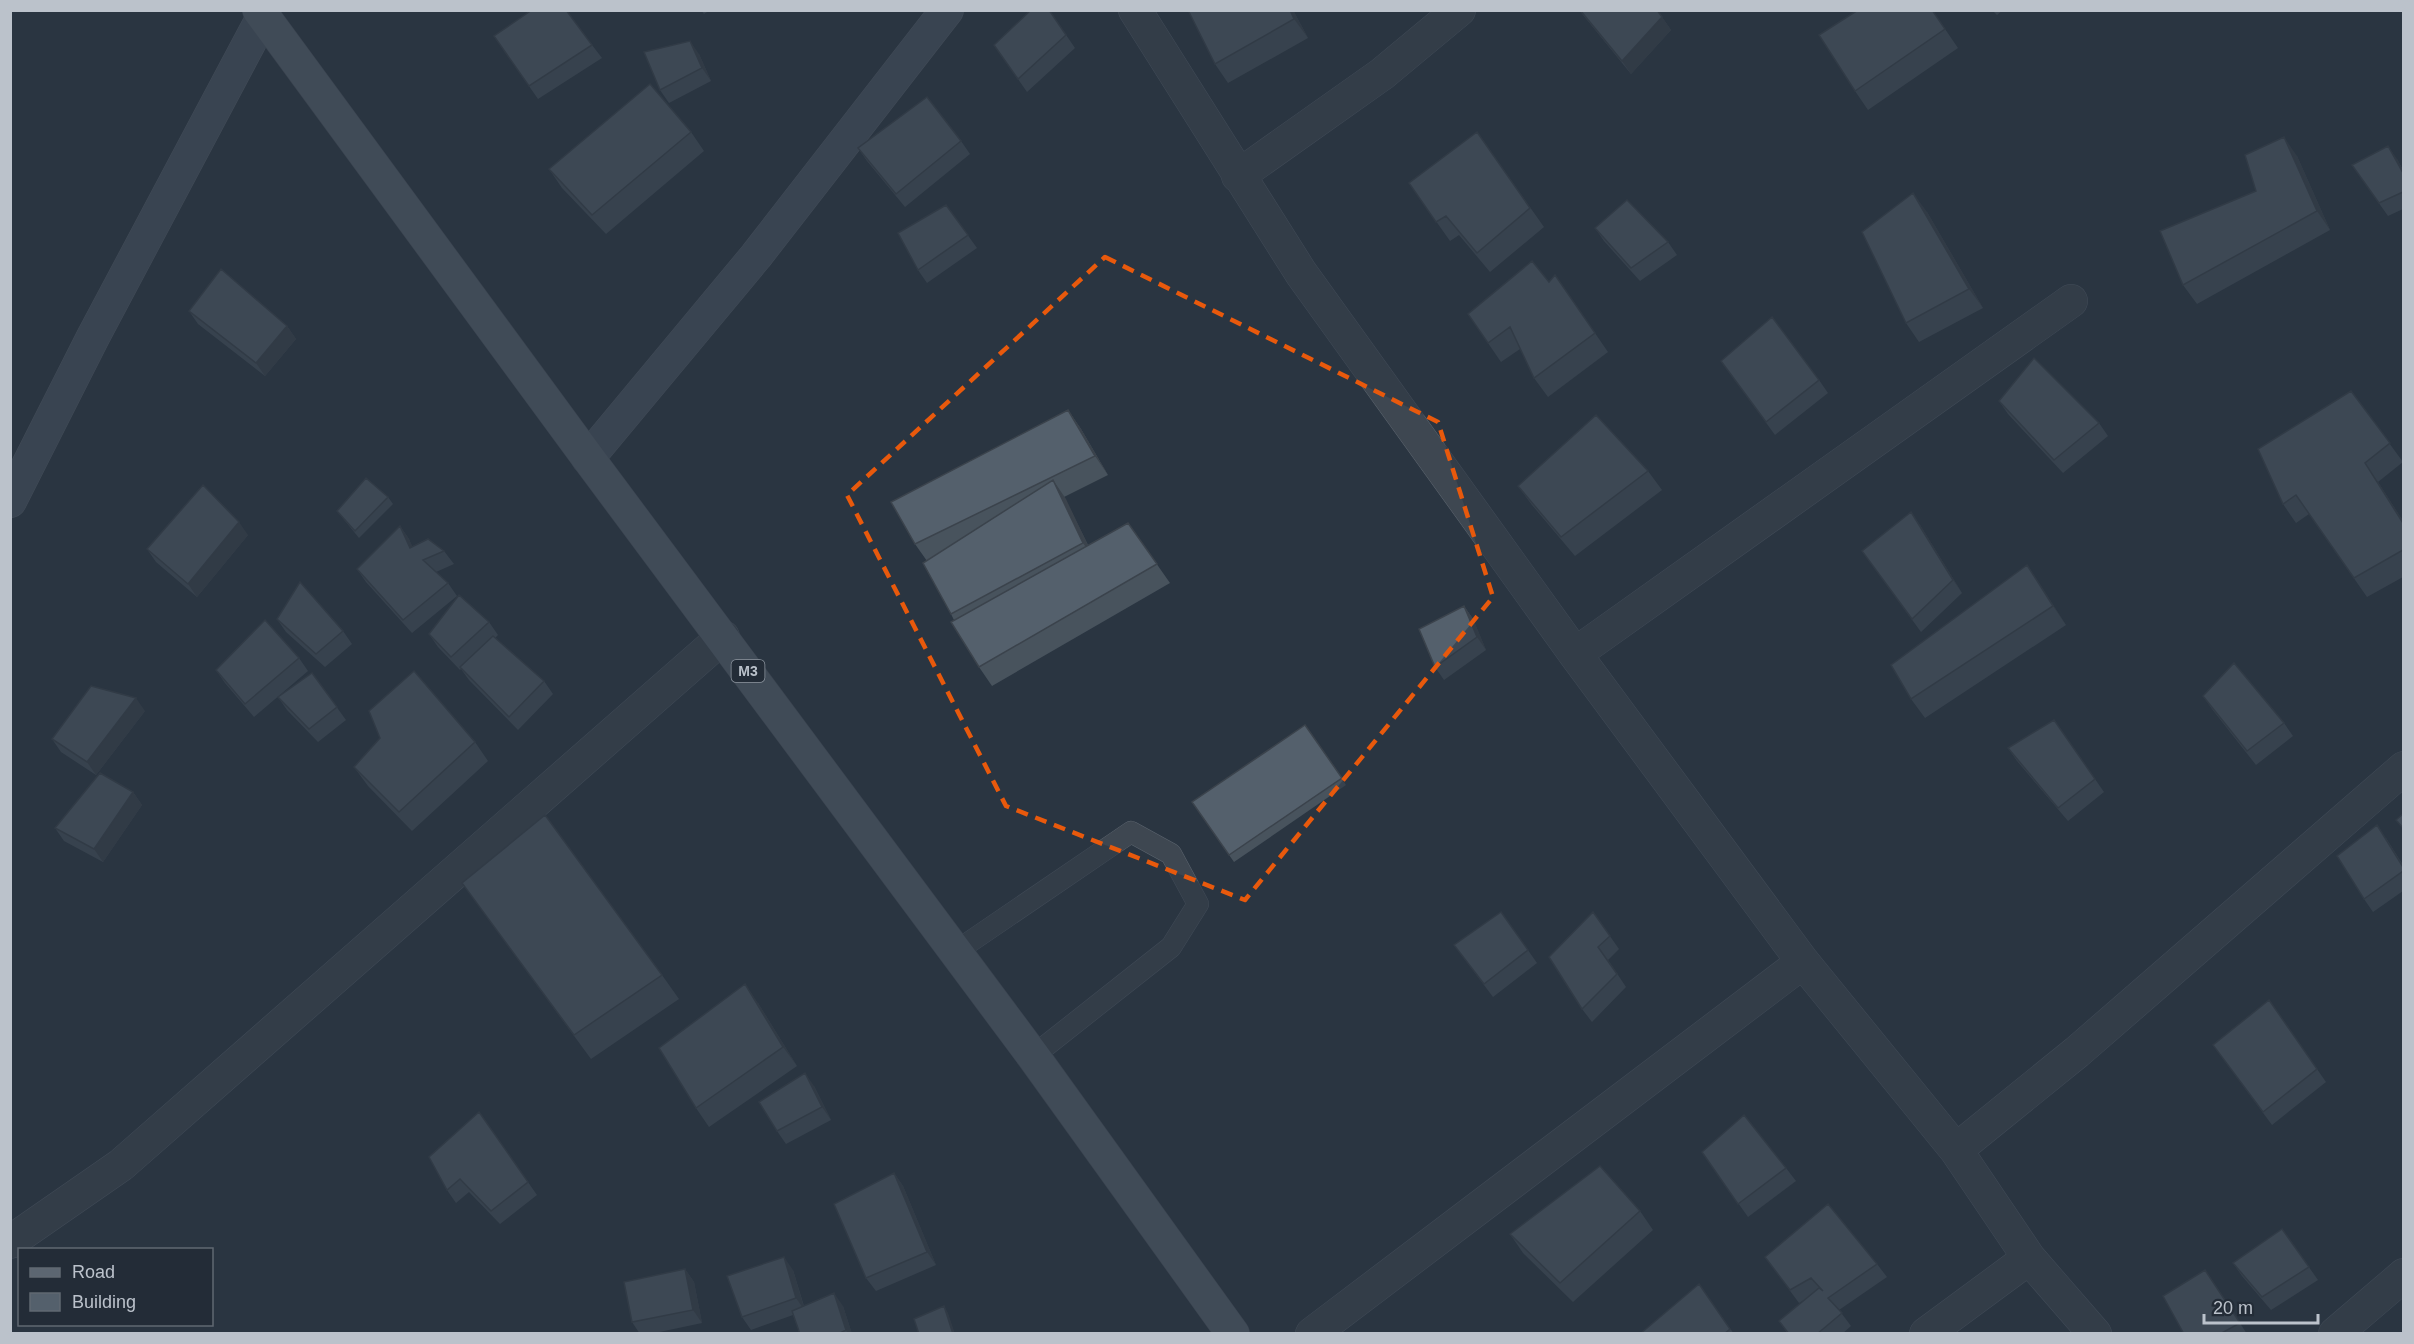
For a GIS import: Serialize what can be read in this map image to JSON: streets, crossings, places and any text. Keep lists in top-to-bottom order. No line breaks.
{"streets":{"main road":["M3"]},"legend":["Road","Building"],"scale_bar":"20 m"}
